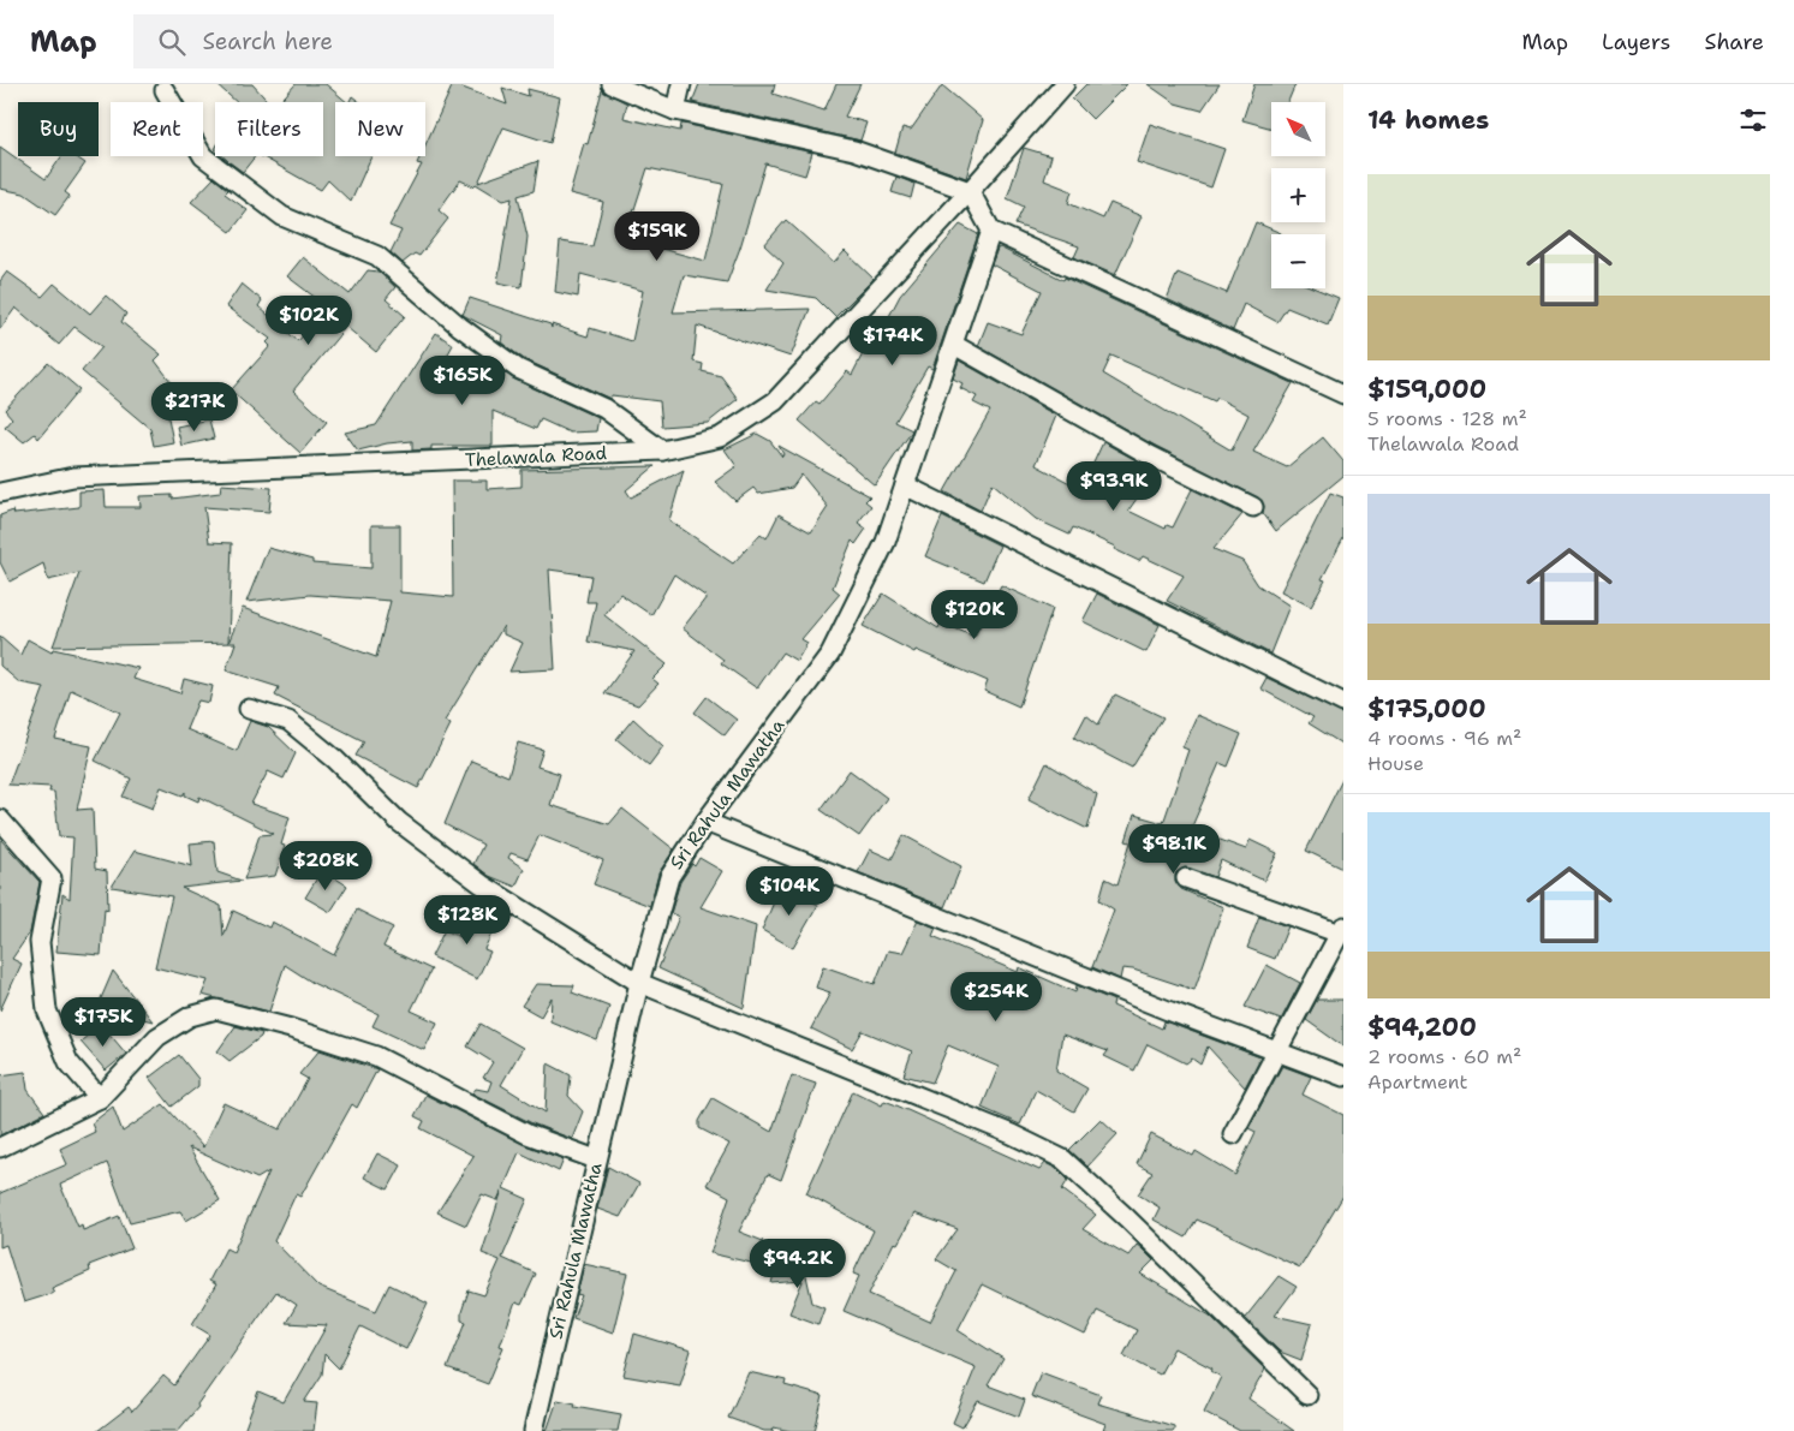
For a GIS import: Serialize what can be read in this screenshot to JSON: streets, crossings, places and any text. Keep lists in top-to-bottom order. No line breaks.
{"streets":{"street":["Thelawala Road","Sri Rahula Mawatha"]},"north":"top left","page":{"header":"Map","search":"Search here","nav":["Map","Layers","Share"],"heading":"14 homes","map_buttons":["+","−"],"chip":["Buy","Rent","Filters","New"],"list":[{"name":"$159,000","note":"5 rooms · 128 m² · Thelawala Road"},{"name":"$175,000","note":"4 rooms · 96 m² · House"},{"name":"$94,200","note":"2 rooms · 60 m² · Apartment"}],"price":["$159K","$102K","$174K","$165K","$217K","$93.9K","$120K","$98.1K","$208K","$104K","$128K","$254K","$175K","$94.2K"]}}
